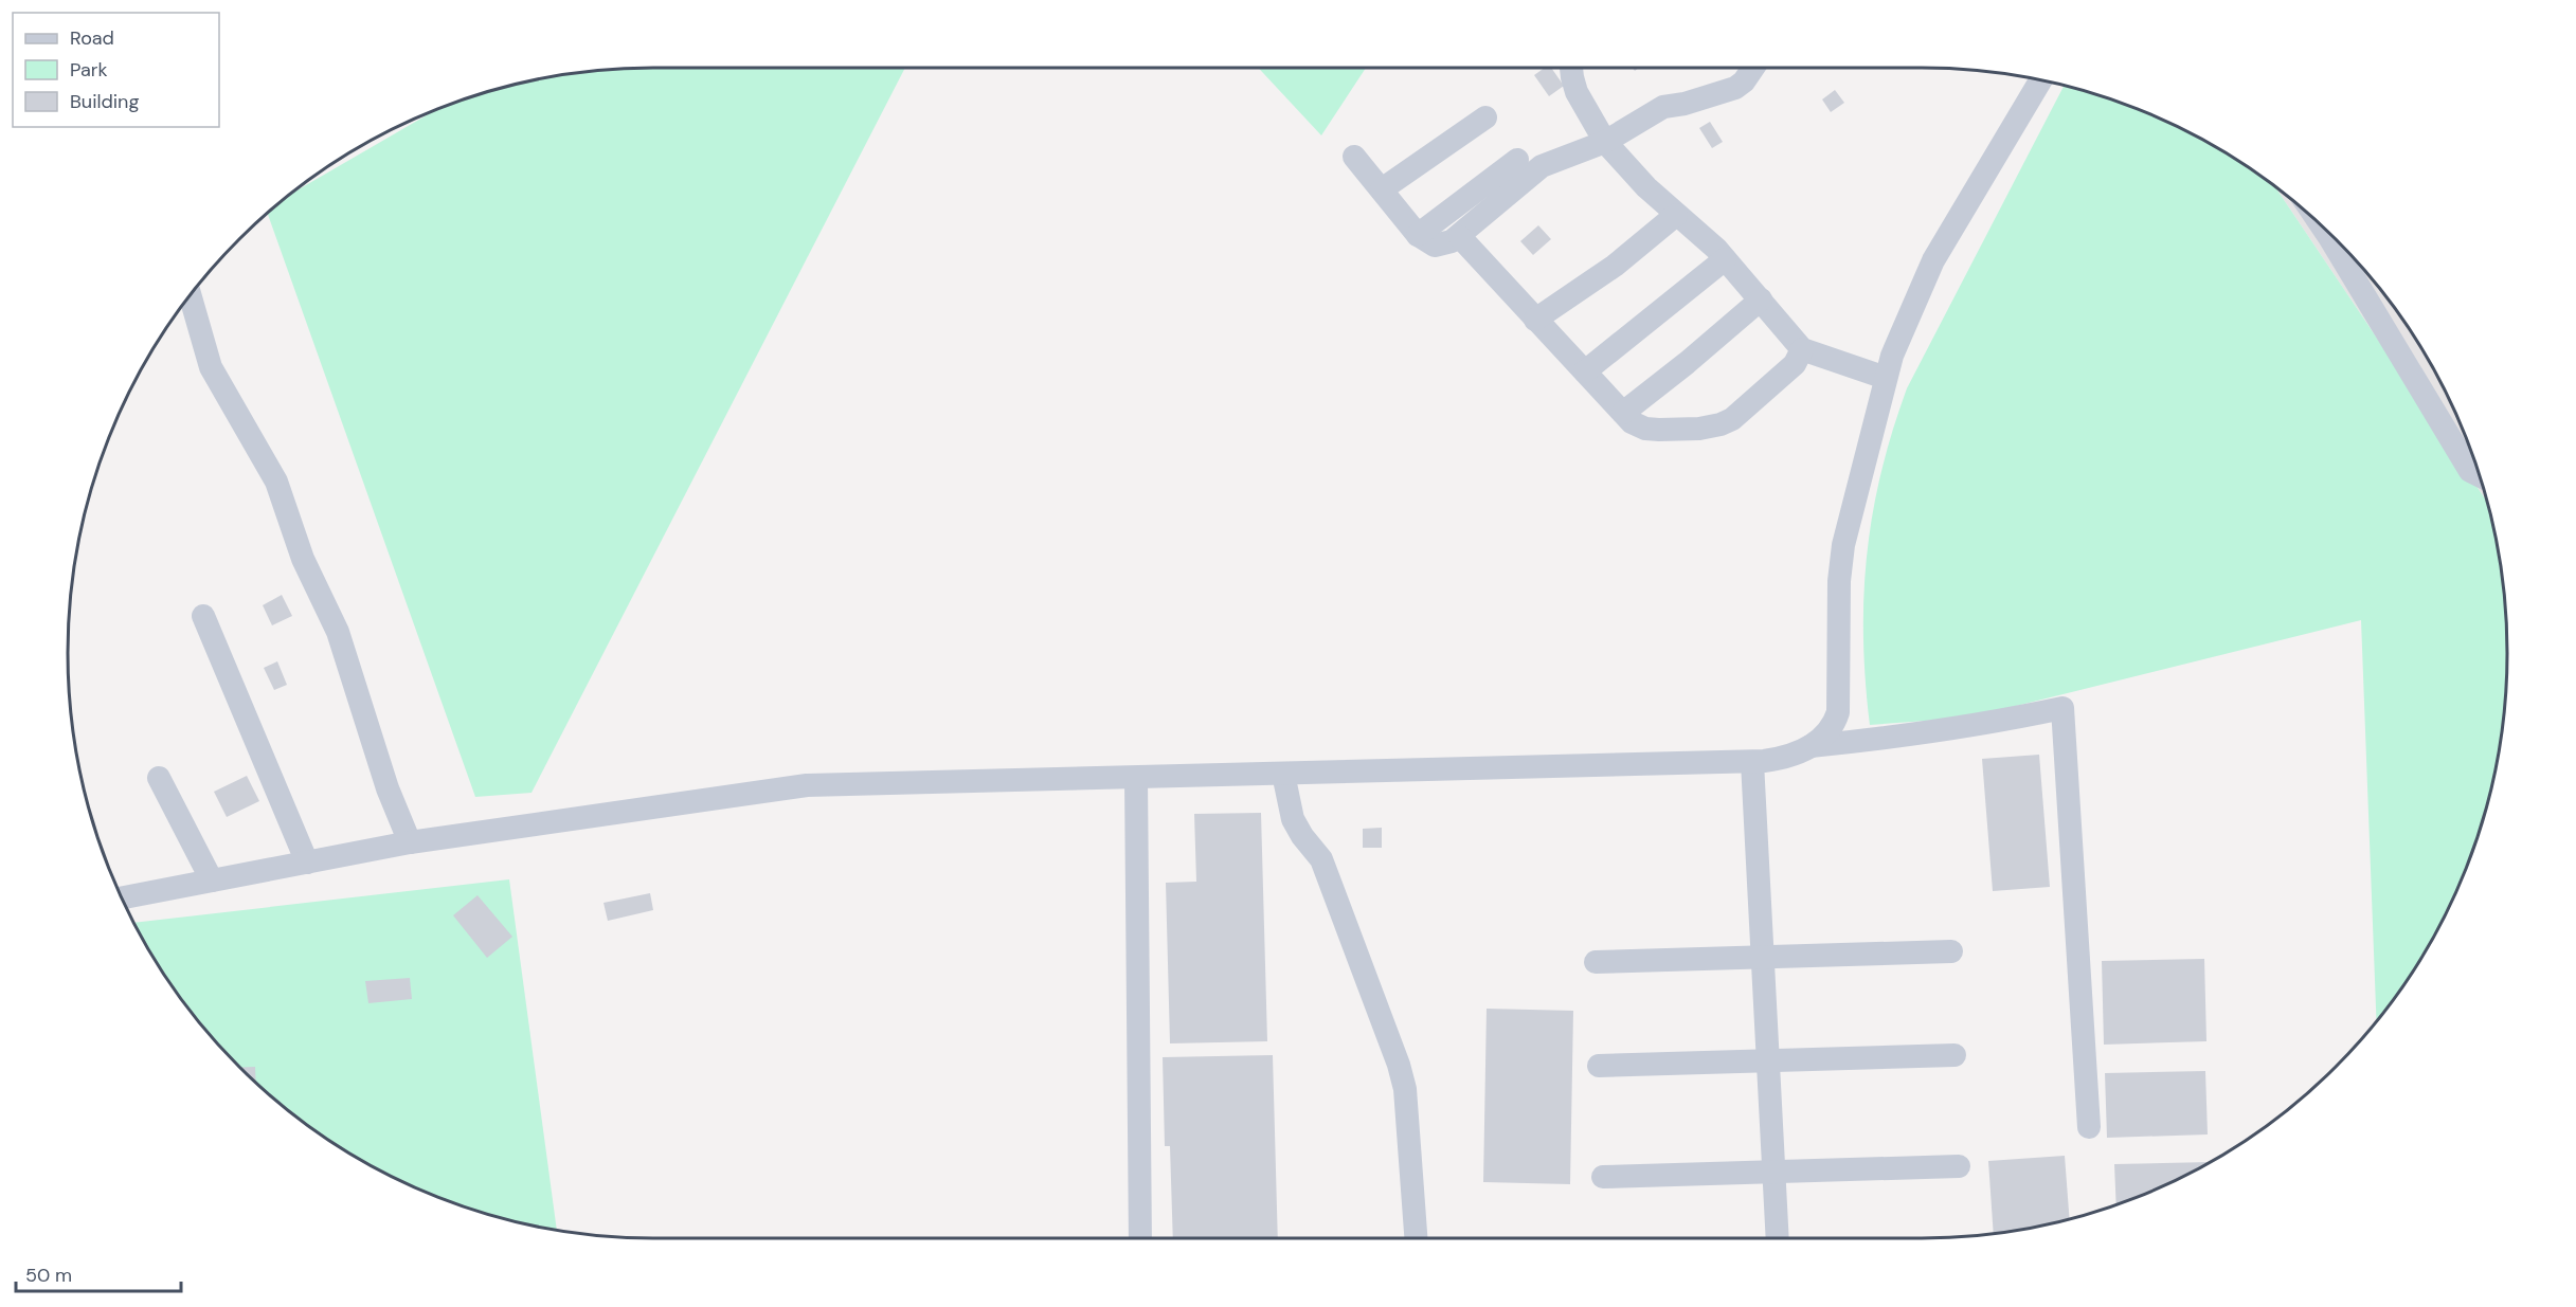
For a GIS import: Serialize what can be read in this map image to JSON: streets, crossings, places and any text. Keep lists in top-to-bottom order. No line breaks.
{"legend":["Road","Park","Building"],"scale_bar":"50 m"}
